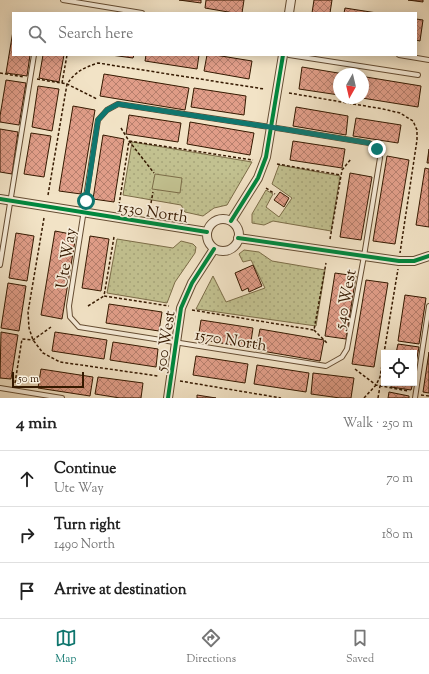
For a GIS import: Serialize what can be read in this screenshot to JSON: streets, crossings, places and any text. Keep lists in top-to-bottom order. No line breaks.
{"streets":{"street":["1530 North","500 West"],"lane":["Ute Way","540 West","1570 North"]},"crossings":[["1530 North","Ute Way"],["1530 North","500 West"],["Ute Way","540 West"],["Ute Way","1570 North"],["540 West","1570 North"],["1570 North","500 West"]],"scale_bar":"50 m","north":"bottom","page":{"search":"Search here","scale":"50 m","heading":["4 min","Walk · 250 m"],"list":[["Continue","Ute Way","70 m"],["Turn right","1490 North","180 m"],"Arrive at destination"],"nav":["Map","Directions","Saved"]}}
